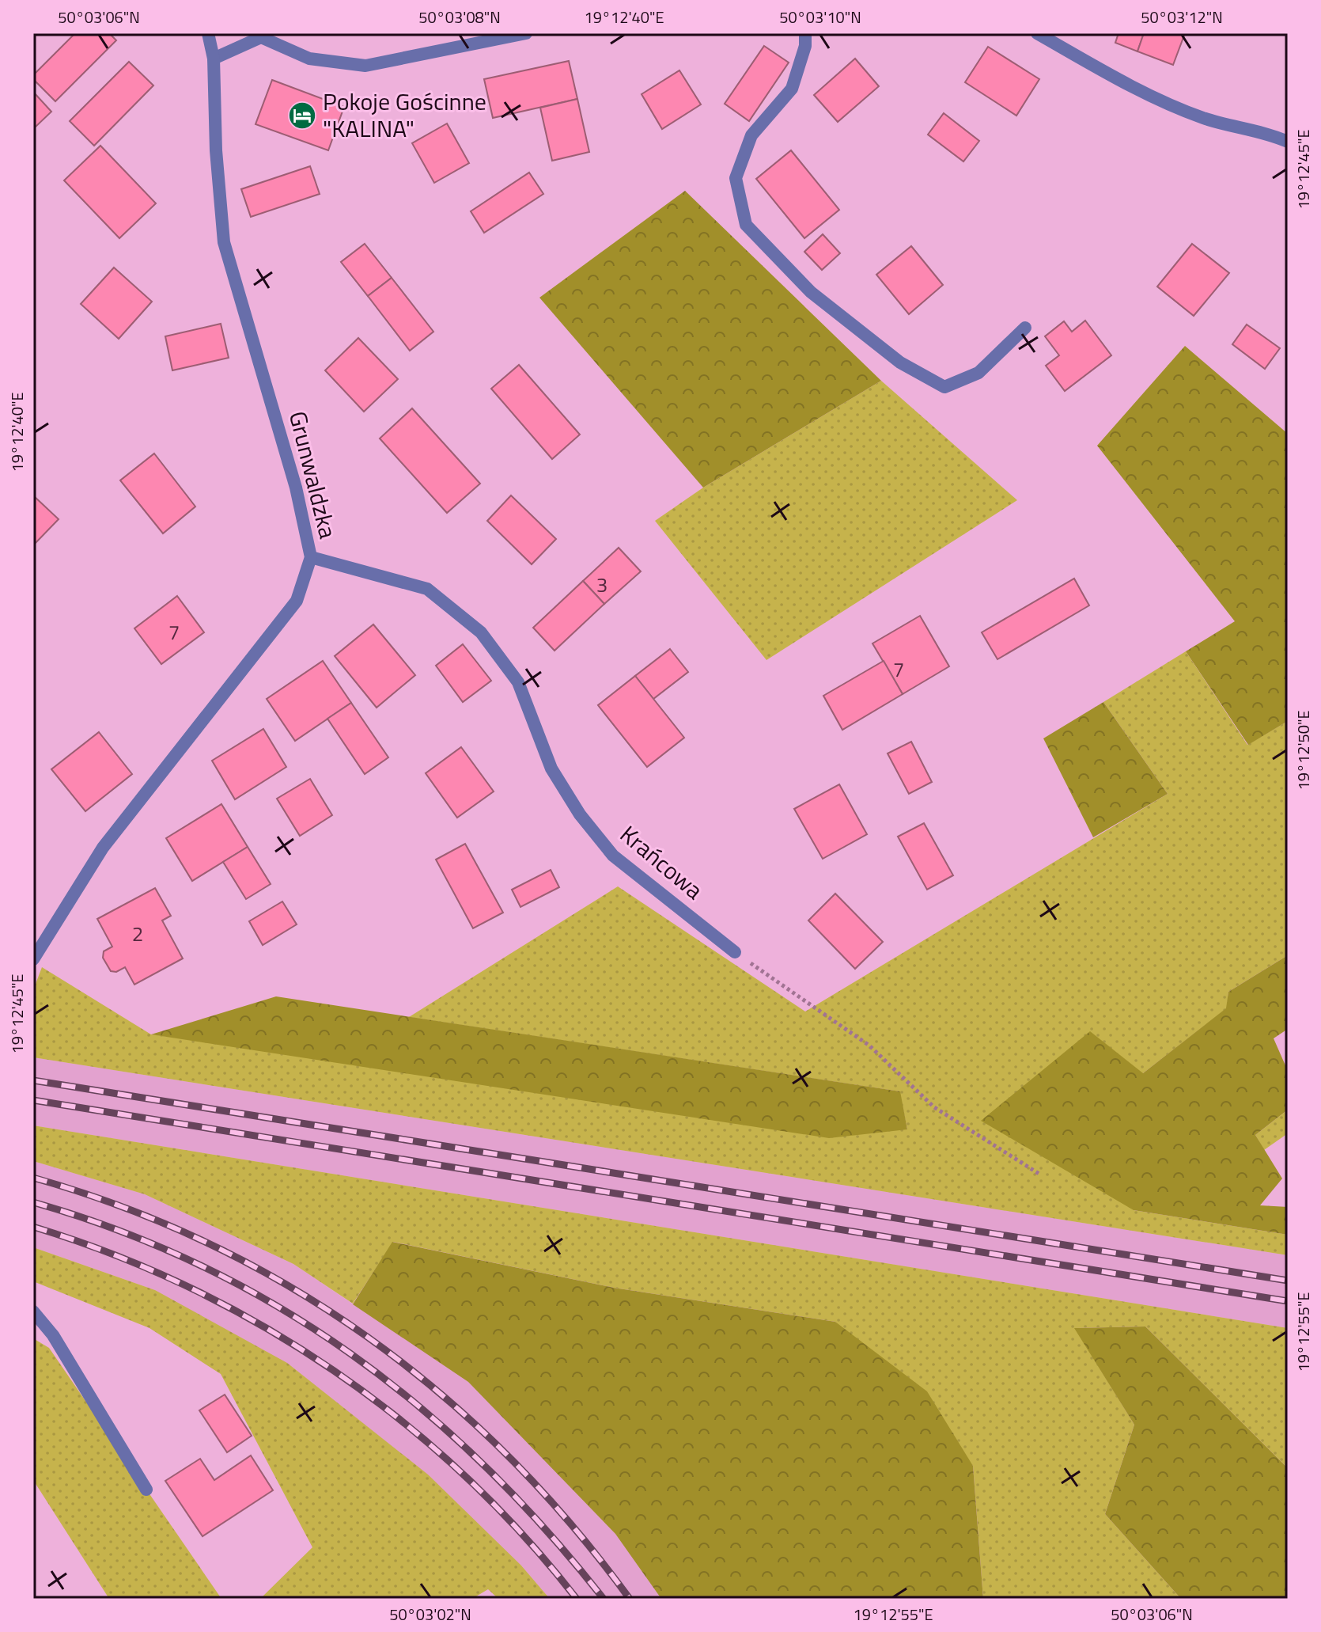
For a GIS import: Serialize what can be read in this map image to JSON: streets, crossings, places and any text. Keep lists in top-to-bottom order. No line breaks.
{"streets":{"street":["Grunwaldzka","Krańcowa"]},"crossings":[["Grunwaldzka","Krańcowa"]],"places":{"hotel":["Pokoje Gościnne \"KALINA\""]},"house_numbers":["3","7","7","2"],"coordinates":["50°03'06\"N","50°03'08\"N","19°12'40\"E","50°03'10\"N","50°03'12\"N","19°12'45\"E","19°12'50\"E","19°12'55\"E","50°03'02\"N"]}
